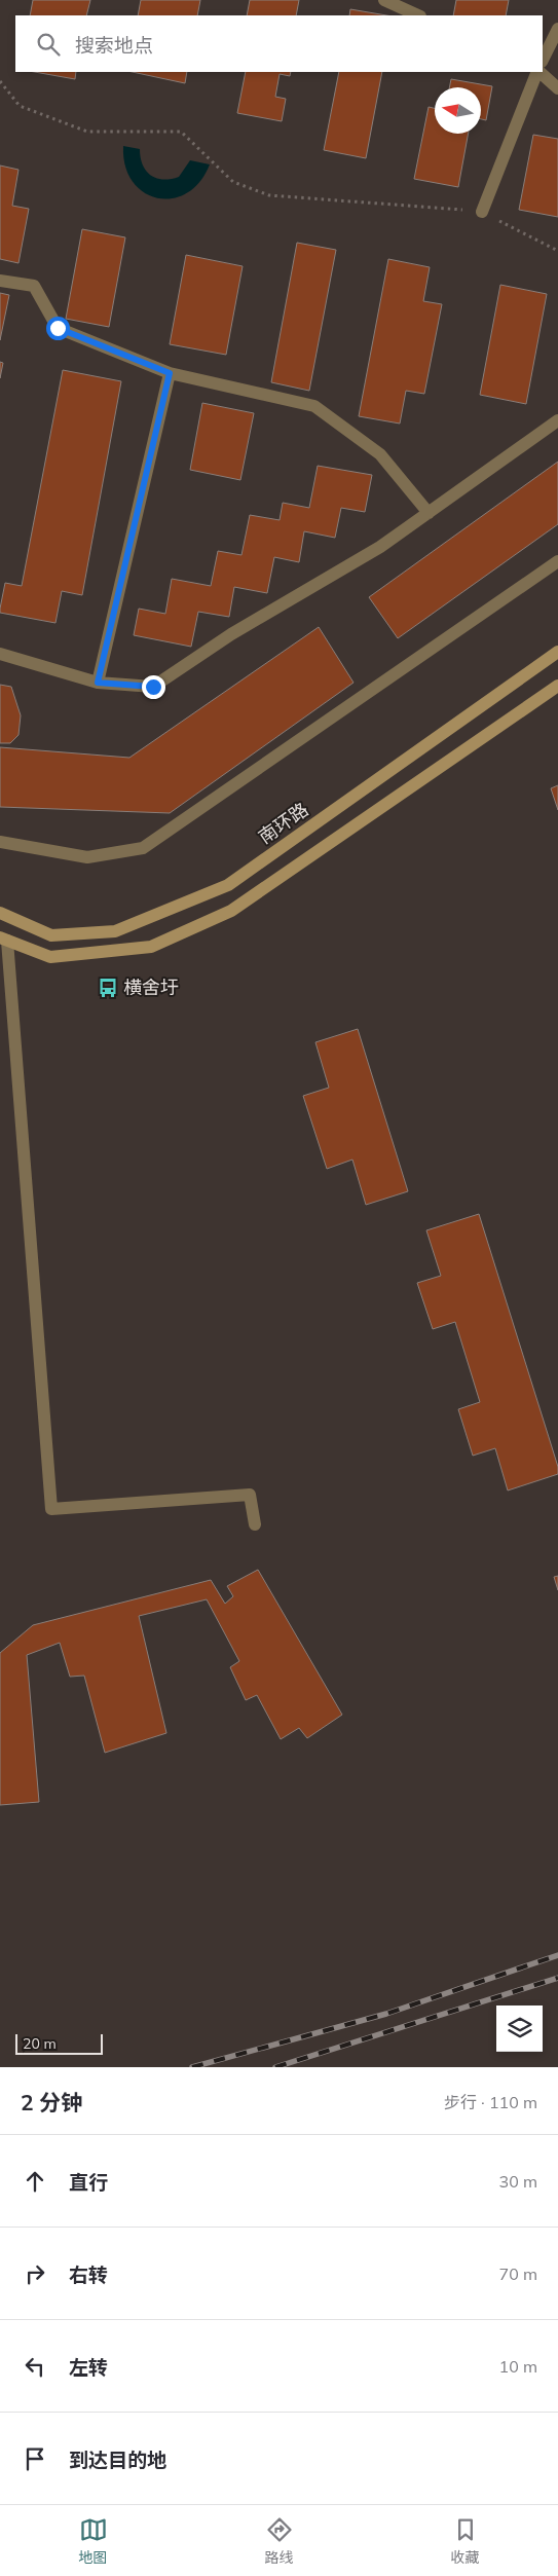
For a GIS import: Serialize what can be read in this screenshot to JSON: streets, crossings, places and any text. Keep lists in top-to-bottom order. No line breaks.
{"streets":{"main road":["南环路"]},"places":{"bus stop":["横舍圩"]},"scale_bar":"20 m","north":"left","page":{"search":"搜索地点","scale":"20 m","heading":["2 分钟","步行 · 110 m"],"list":[["直行","30 m"],["右转","70 m"],["左转","10 m"],"到达目的地"],"nav":["地图","路线","收藏"]}}
